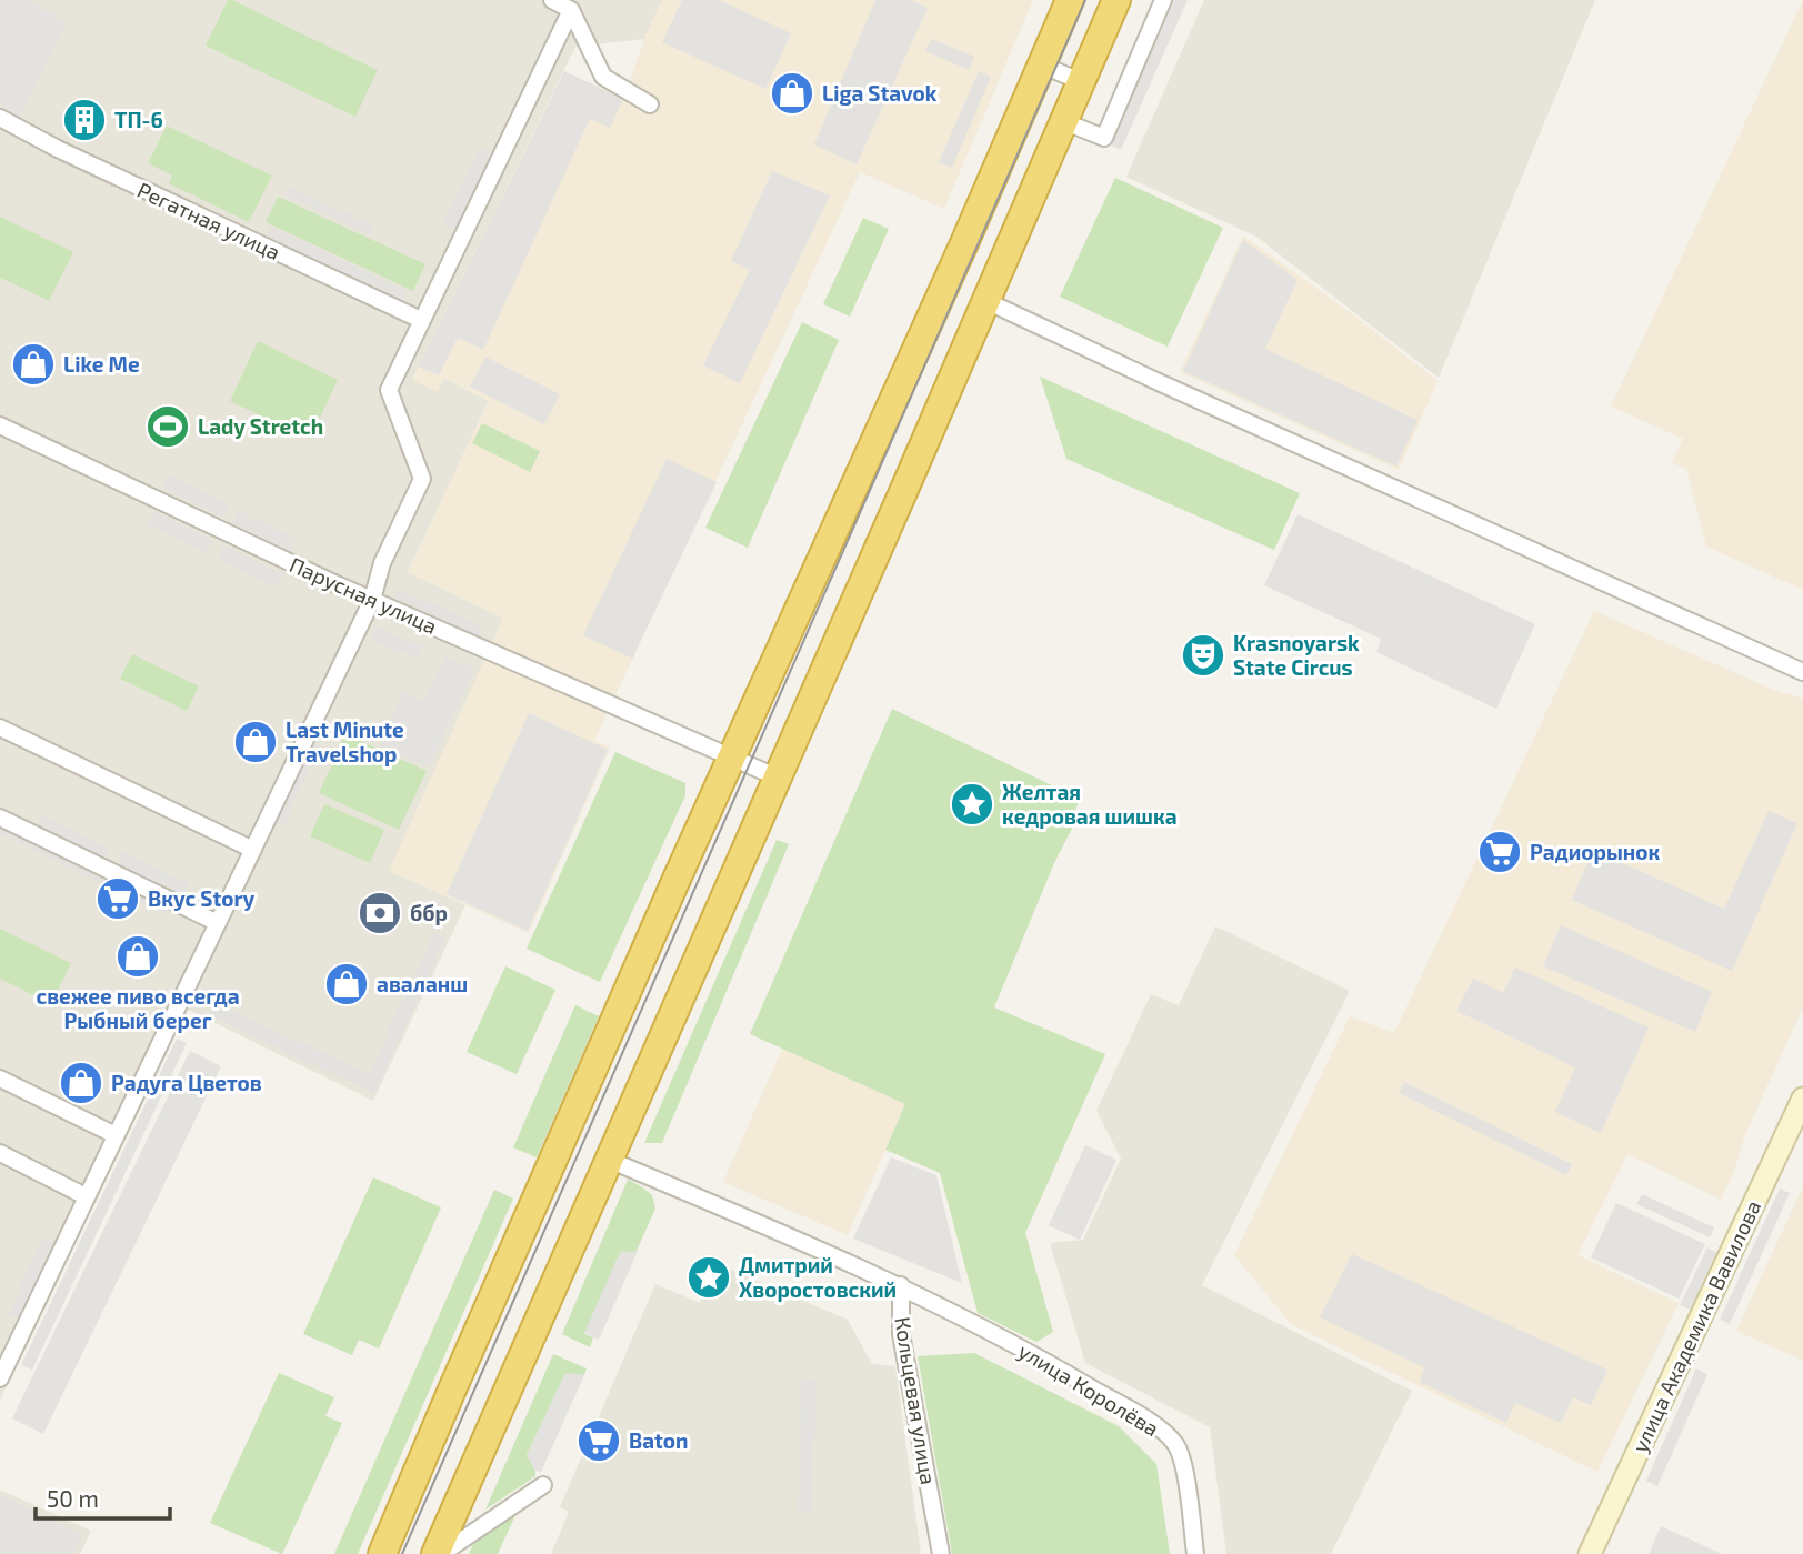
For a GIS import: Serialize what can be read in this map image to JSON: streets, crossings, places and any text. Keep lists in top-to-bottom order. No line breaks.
{"streets":{"street":["Регатная улица","Парусная улица","улица Академика Вавилова","улица Королёва","Кольцевая улица"]},"crossings":[["улица Королёва","Кольцевая улица"]],"places":{"shop":["Liga Stavok","Like Me","Last Minute Travelshop","свежее пиво всегда Рыбный берег","аваланш","Радуга Цветов"],"building":["ТП-6"],"sports":["Lady Stretch"],"theatre":["Krasnoyarsk State Circus"],"place":["Желтая кедровая шишка","Дмитрий Хворостовский"],"supermarket":["Радиорынок","Вкус Story","Baton"],"bank":["ббр"]},"scale_bar":"50 m"}
